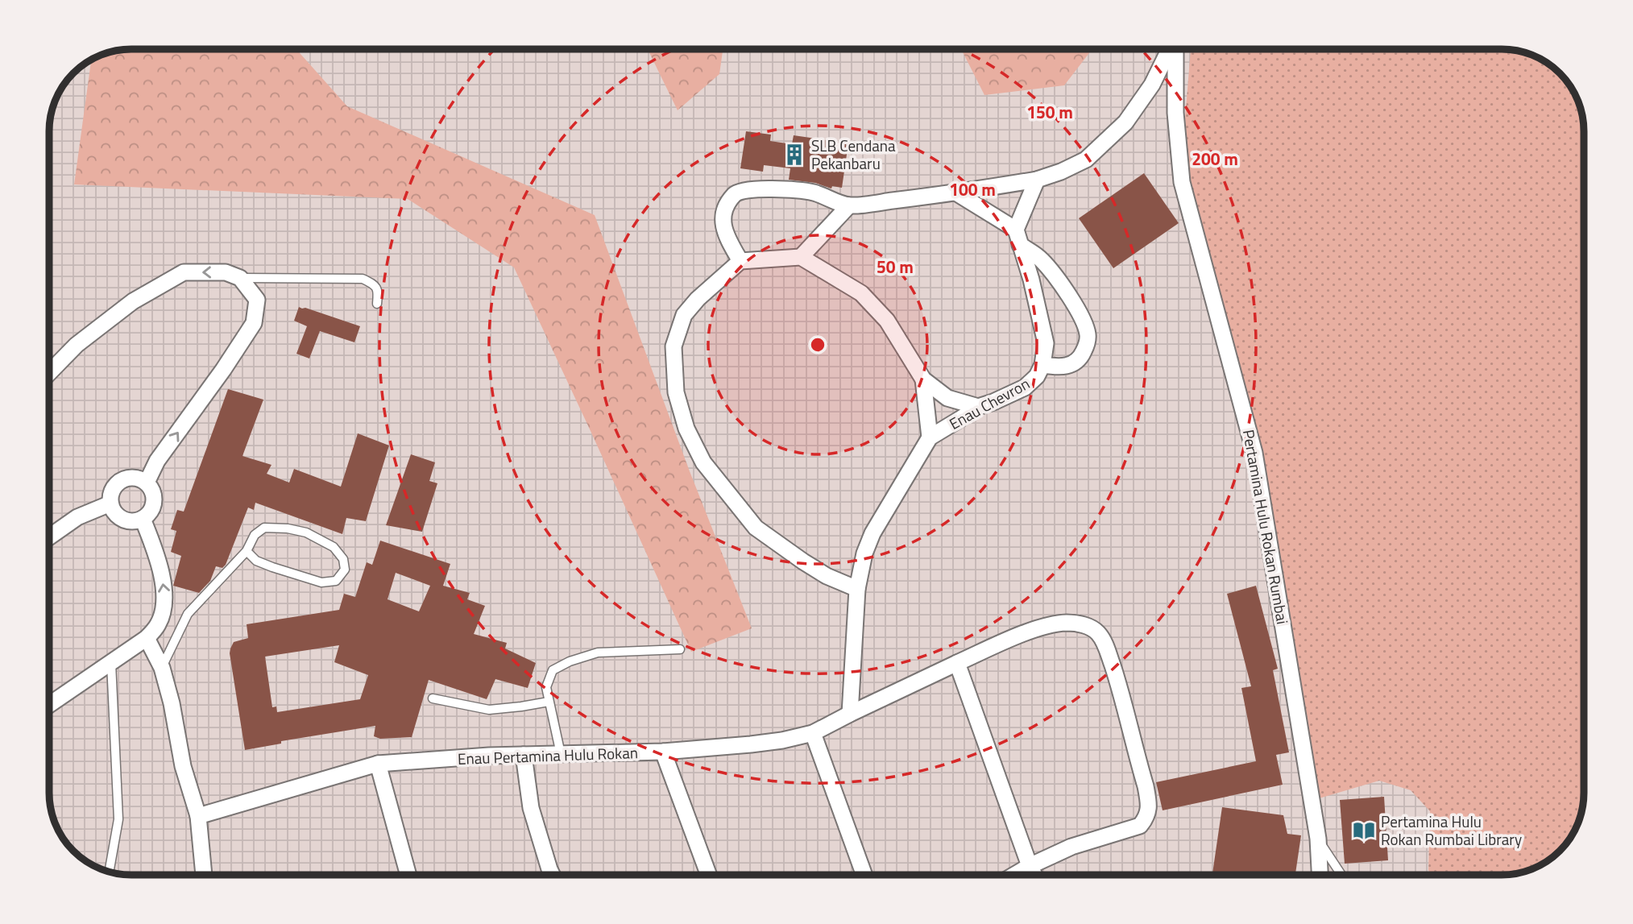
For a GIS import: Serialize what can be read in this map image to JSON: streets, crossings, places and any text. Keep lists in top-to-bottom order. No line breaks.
{"streets":{"street":["Enau Chevron","Pertamina Hulu Rokan Rumbai","Enau Pertamina Hulu Rokan"]},"crossings":[["Enau Chevron","Enau Pertamina Hulu Rokan"]],"places":{"building":["SLB Cendana Pekanbaru"],"library":["Pertamina Hulu Rokan Rumbai Library"]},"rings":["150 m","200 m","100 m","50 m"]}
